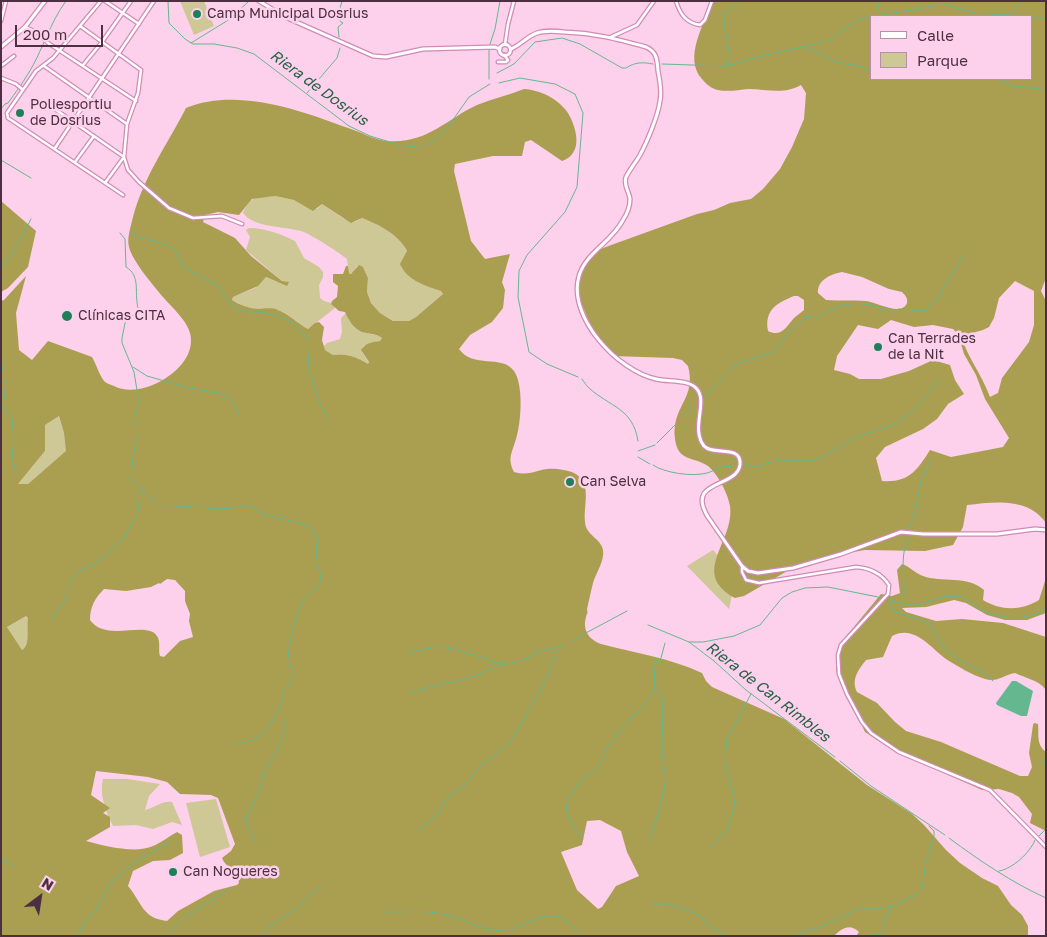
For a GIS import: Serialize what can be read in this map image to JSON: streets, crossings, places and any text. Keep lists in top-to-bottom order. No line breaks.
{"water":["Riera de Dosrius","Riera de Can Rimbles"],"places":["Camp Municipal Dosrius","Poliesportiu de Dosrius","Clínicas CITA","Can Terrades de la Nit","Can Selva","Can Nogueres"],"legend":["Calle","Parque"],"scale_bar":"200 m","north":"top right"}
